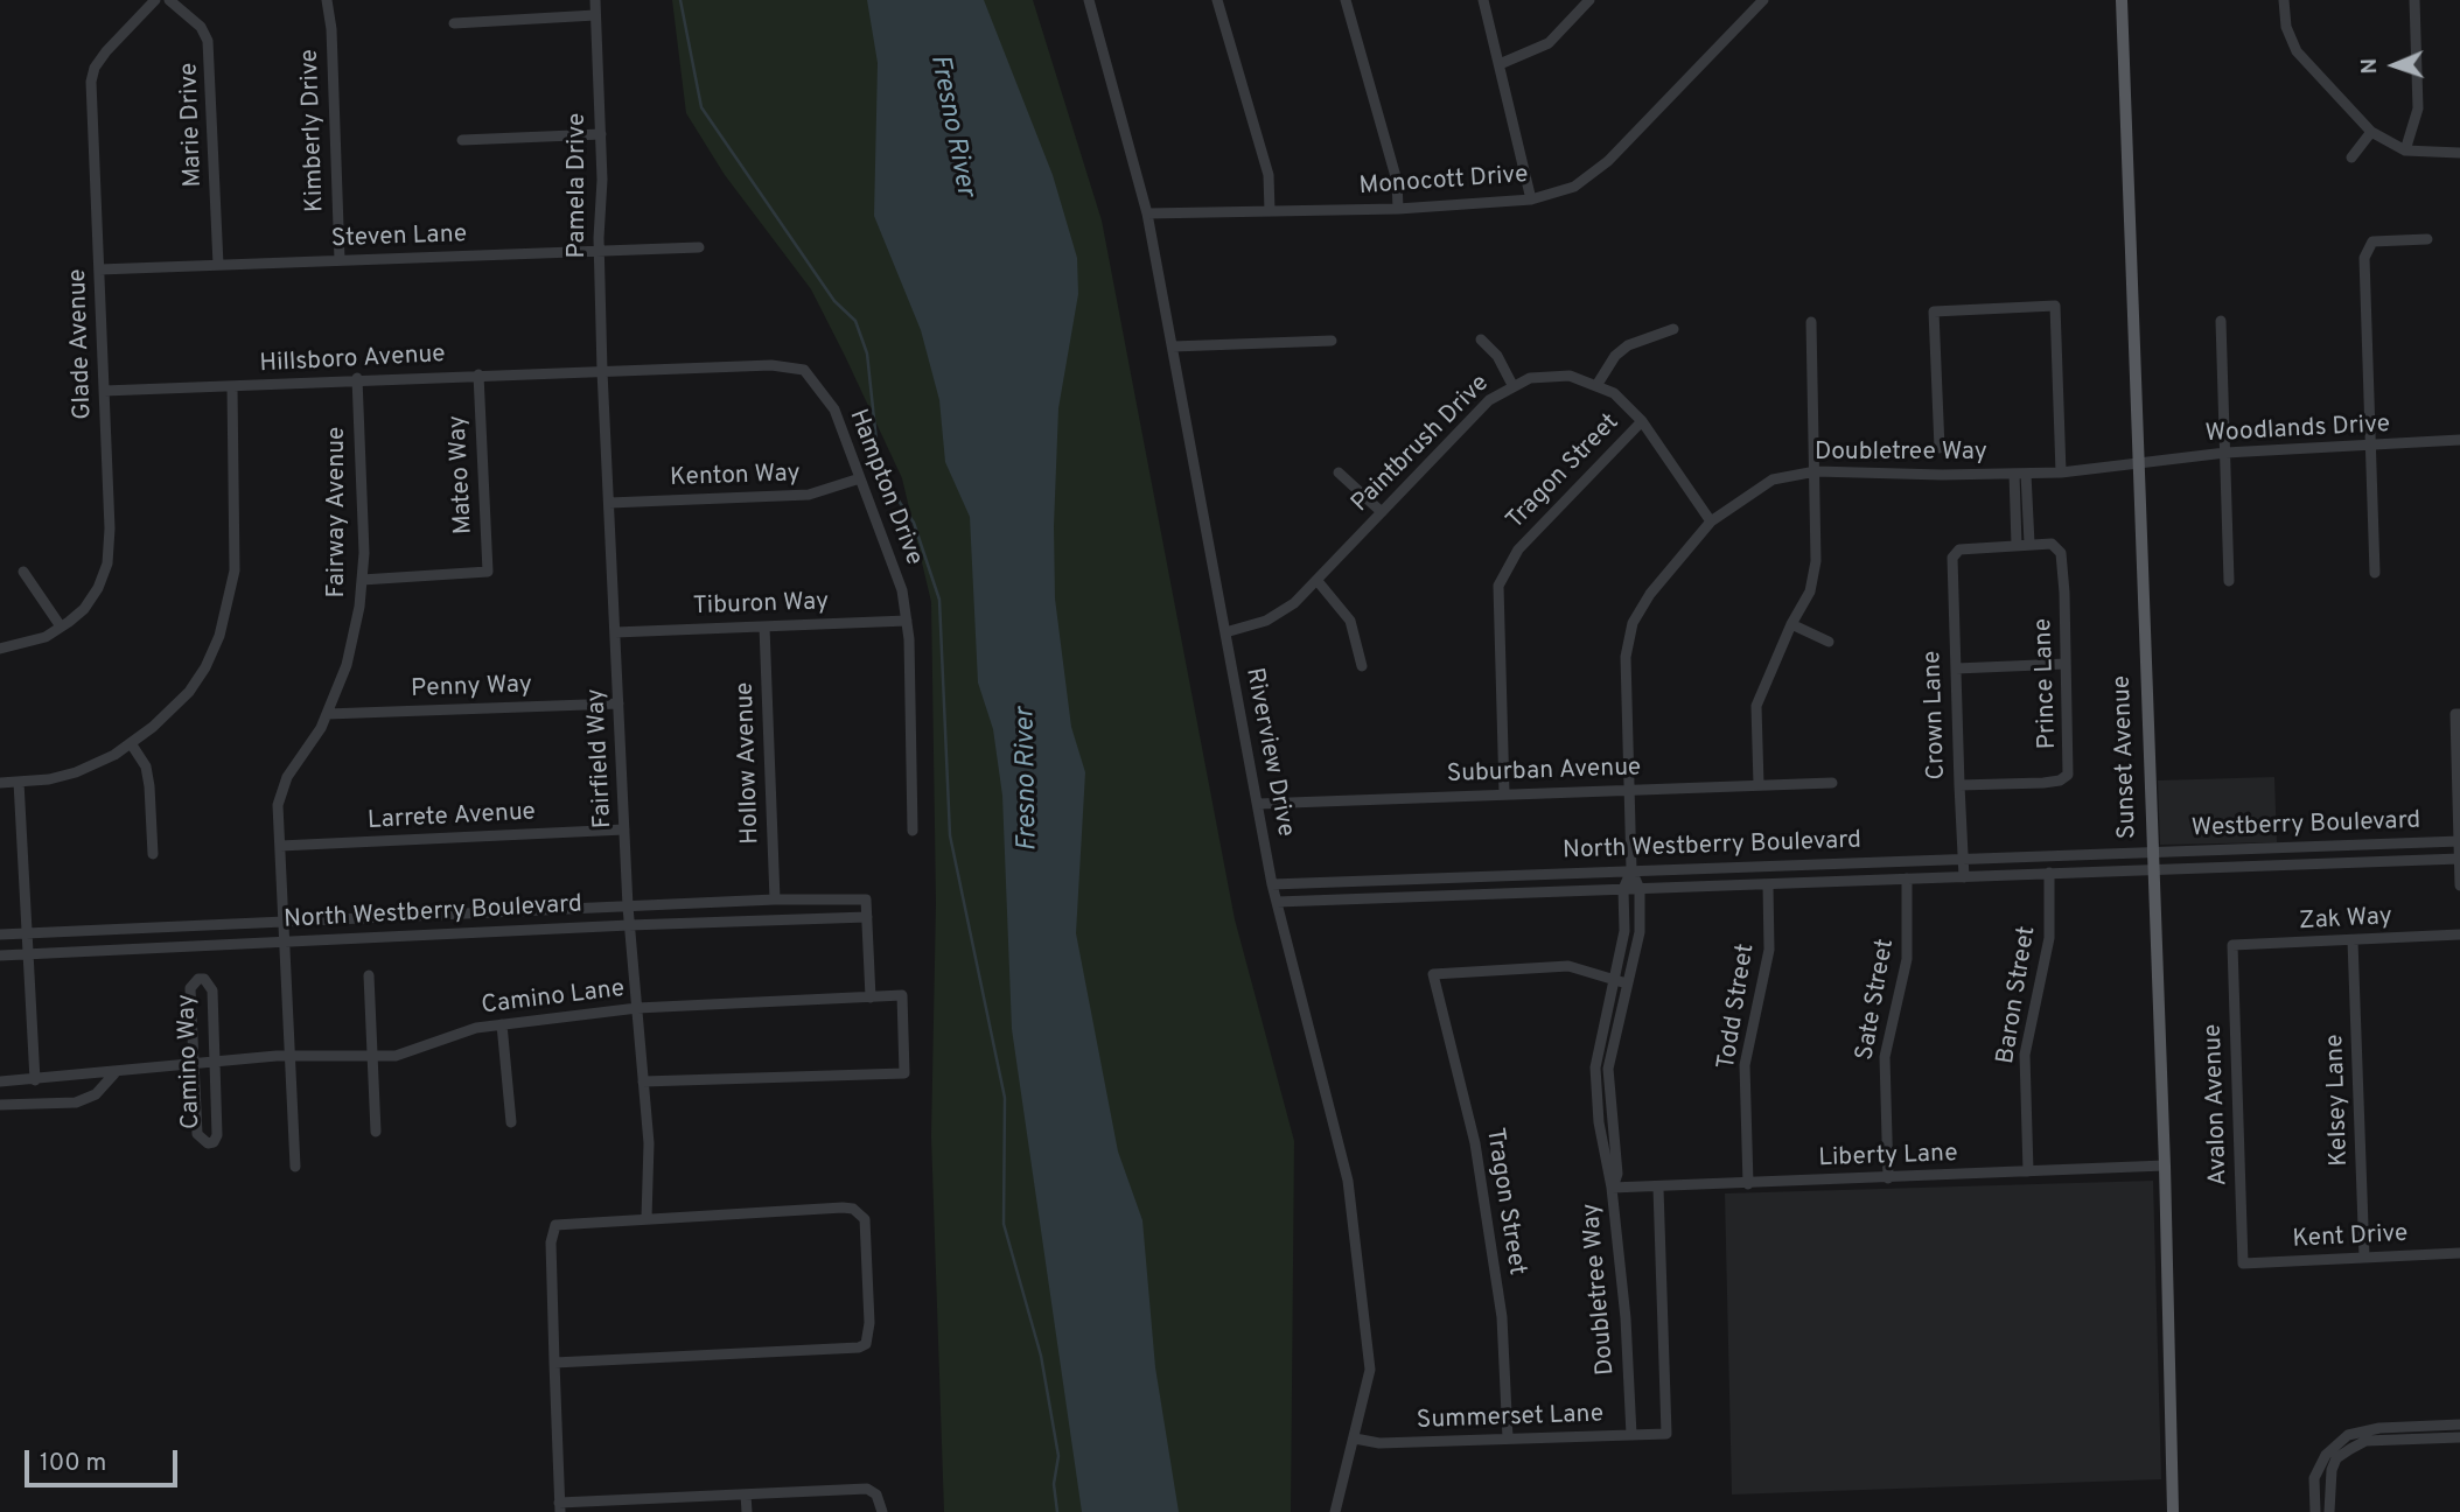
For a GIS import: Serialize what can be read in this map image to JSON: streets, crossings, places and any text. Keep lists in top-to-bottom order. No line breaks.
{"streets":{"main road":["Sunset Avenue"],"street":["Marie Drive","Kimberly Drive","Monocott Drive","Pamela Drive","Steven Lane","Glade Avenue","Hillsboro Avenue","Woodlands Drive","Paintbrush Drive","Doubletree Way","Tragon Street","Mateo Way","Kenton Way","Hampton Drive","Fairway Avenue","Tiburon Way","Prince Lane","Penny Way","Crown Lane","Riverview Drive","Fairfield Way","Hollow Avenue","Suburban Avenue","Larrete Avenue","Westberry Boulevard","North Westberry Boulevard","Zak Way","Baron Street","Camino Lane","Sate Street","Todd Street","Camino Way","Kelsey Lane","Avalon Avenue","Liberty Lane","Kent Drive","Summerset Lane"]},"crossings":[["Marie Drive","Steven Lane"],["Kimberly Drive","Steven Lane"],["Monocott Drive","Riverview Drive"],["Pamela Drive","Steven Lane"],["Pamela Drive","Hillsboro Avenue"],["Pamela Drive","Hampton Drive"],["Pamela Drive","Fairfield Way"],["Steven Lane","Glade Avenue"],["Glade Avenue","Hillsboro Avenue"],["Hillsboro Avenue","Mateo Way"],["Hillsboro Avenue","Hampton Drive"],["Hillsboro Avenue","Fairway Avenue"],["Hillsboro Avenue","Fairfield Way"],["Woodlands Drive","Doubletree Way"],["Woodlands Drive","Sunset Avenue"],["Paintbrush Drive","Doubletree Way"],["Paintbrush Drive","Tragon Street"],["Paintbrush Drive","Riverview Drive"],["Doubletree Way","Tragon Street"],["Doubletree Way","Sunset Avenue"],["Doubletree Way","Suburban Avenue"],["Doubletree Way","North Westberry Boulevard"],["Doubletree Way","Liberty Lane"],["Doubletree Way","Summerset Lane"],["Tragon Street","Suburban Avenue"],["Tragon Street","Summerset Lane"],["Mateo Way","Fairway Avenue"],["Kenton Way","Hampton Drive"],["Kenton Way","Fairfield Way"],["Hampton Drive","Tiburon Way"],["Hampton Drive","Fairfield Way"],["Fairway Avenue","Penny Way"],["Fairway Avenue","Larrete Avenue"],["Fairway Avenue","North Westberry Boulevard"],["Fairway Avenue","Camino Lane"],["Tiburon Way","Fairfield Way"],["Tiburon Way","Hollow Avenue"],["Prince Lane","Crown Lane"],["Penny Way","Fairfield Way"],["Crown Lane","North Westberry Boulevard"],["Riverview Drive","Suburban Avenue"],["Riverview Drive","North Westberry Boulevard"],["Riverview Drive","Summerset Lane"],["Sunset Avenue","Westberry Boulevard"],["Sunset Avenue","North Westberry Boulevard"],["Sunset Avenue","Liberty Lane"],["Fairfield Way","Larrete Avenue"],["Fairfield Way","North Westberry Boulevard"],["Fairfield Way","Camino Lane"],["Hollow Avenue","North Westberry Boulevard"],["Westberry Boulevard","North Westberry Boulevard"],["North Westberry Boulevard","Baron Street"],["North Westberry Boulevard","Sate Street"],["North Westberry Boulevard","Todd Street"],["Zak Way","Kelsey Lane"],["Zak Way","Avalon Avenue"],["Baron Street","Liberty Lane"],["Camino Lane","Camino Way"],["Sate Street","Liberty Lane"],["Todd Street","Liberty Lane"],["Kelsey Lane","Kent Drive"],["Avalon Avenue","Kent Drive"],["Liberty Lane","Summerset Lane"]],"water":["Fresno River"],"scale_bar":"100 m","north":"left"}
